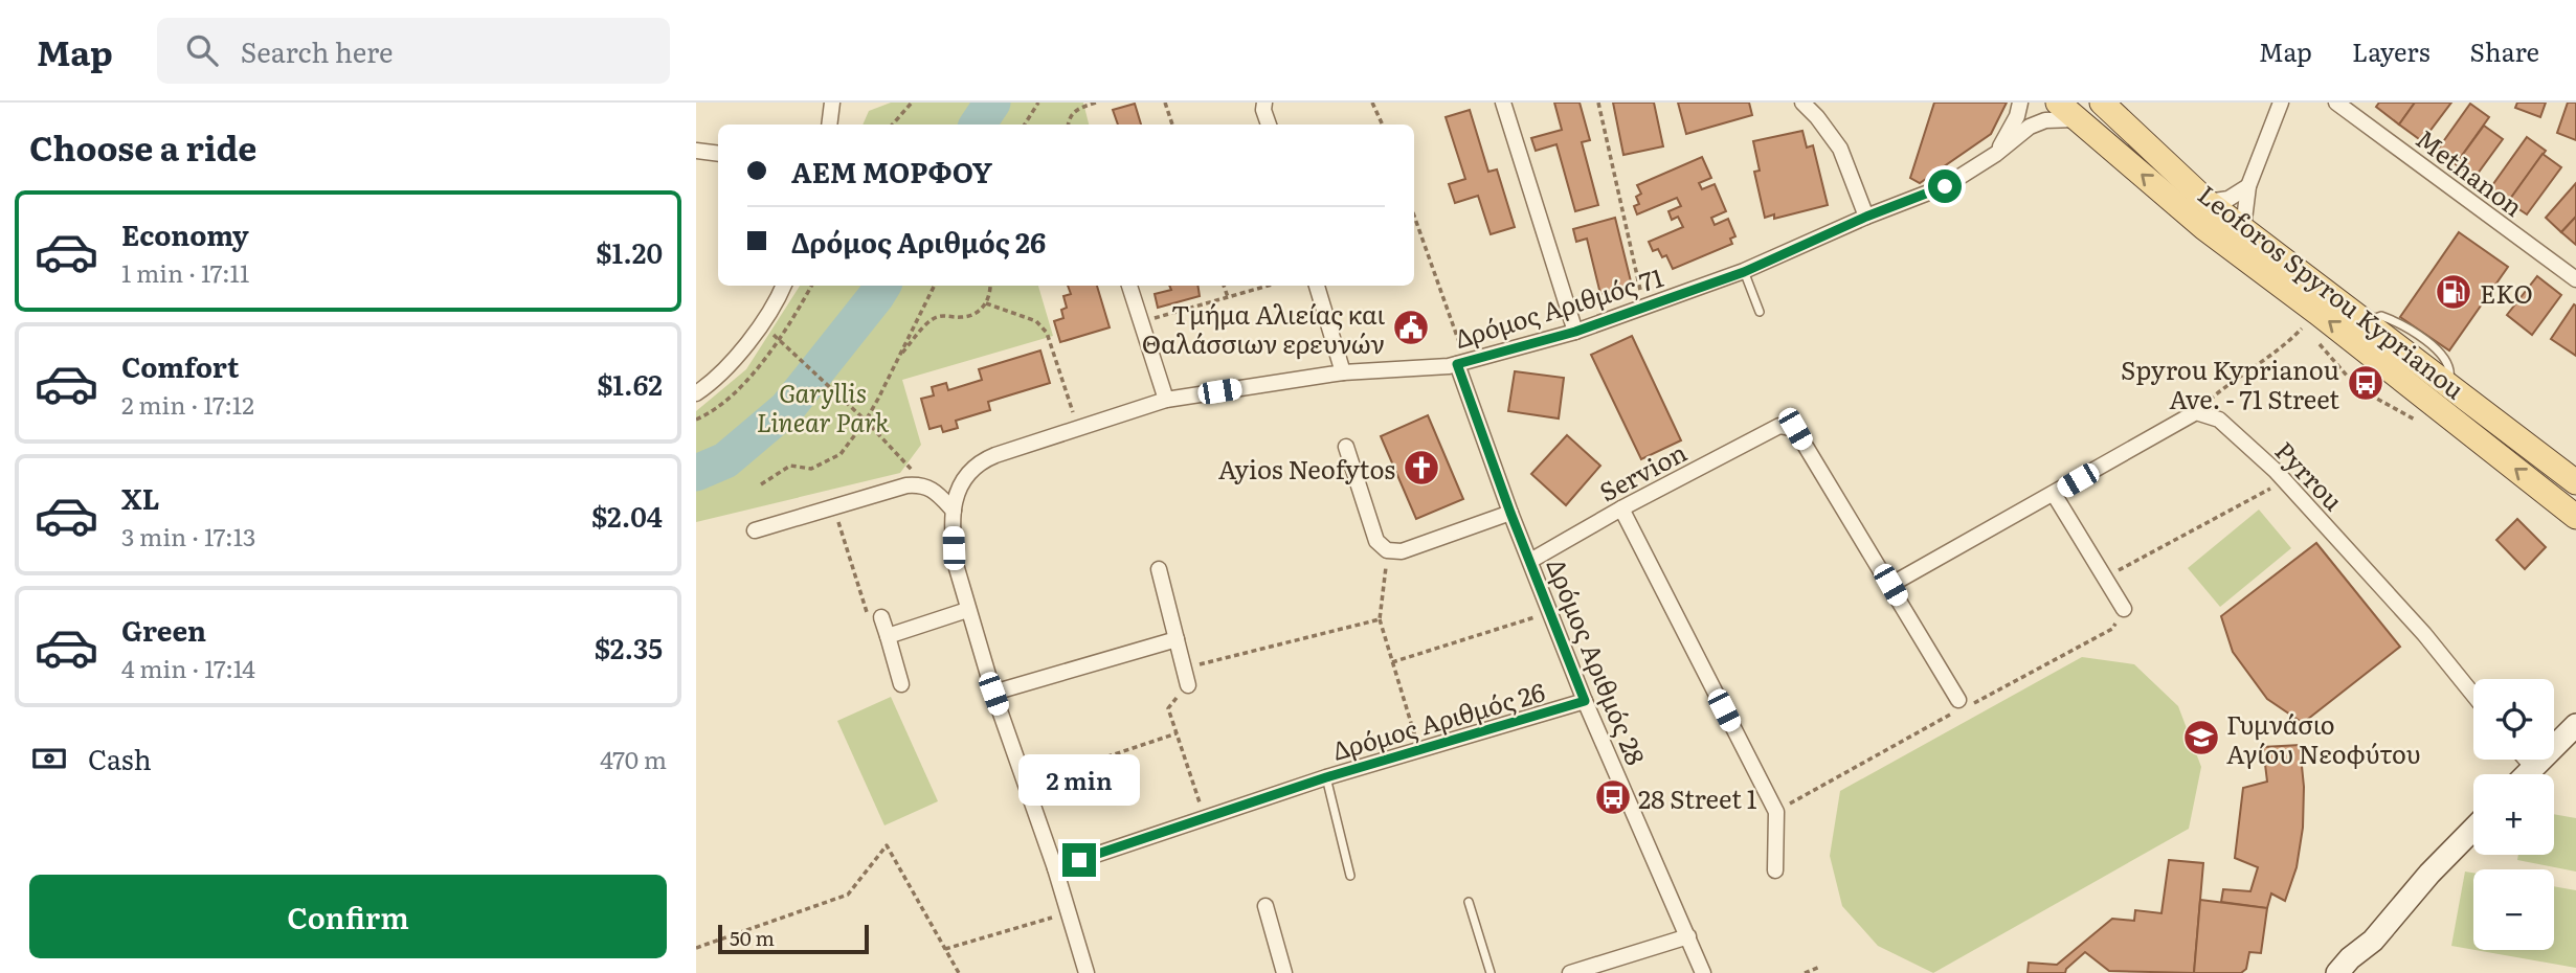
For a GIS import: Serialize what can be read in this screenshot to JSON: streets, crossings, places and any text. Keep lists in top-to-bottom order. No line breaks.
{"streets":{"main road":["Leoforos Spyrou Kyprianou"],"street":["Methanon","Δρόμος Αριθμός 71","Servion","Pyrrou","Δρόμος Αριθμός 28","Δρόμος Αριθμός 26"]},"crossings":[["Leoforos Spyrou Kyprianou","Δρόμος Αριθμός 71"],["Δρόμος Αριθμός 71","Δρόμος Αριθμός 28"],["Servion","Δρόμος Αριθμός 28"],["Δρόμος Αριθμός 28","Δρόμος Αριθμός 26"]],"parks":["Garyllis Linear Park"],"places":{"fuel station":["EKO"],"public building":["Τμήμα Αλιείας και Θαλάσσιων ερευνών"],"bus stop":["Spyrou Kyprianou Ave. - 71 Street","28 Street 1"],"church":["Ayios Neofytos"],"school or university":["Γυμνάσιο Αγίου Νεοφύτου"]},"scale_bar":"50 m","page":{"header":"Map","search":"Search here","nav":["Map","Layers","Share"],"heading":"Choose a ride","banner":["ΑΕΜ ΜΟΡΦΟΥ","Δρόμος Αριθμός 26"],"list":[{"name":"Economy","note":"1 min · 17:11","value":"$1.20"},{"name":"Comfort","note":"2 min · 17:12","value":"$1.62"},{"name":"XL","note":"3 min · 17:13","value":"$2.04"},{"name":"Green","note":"4 min · 17:14","value":"$2.35"}],"map_buttons":["+","−"],"pay":["Cash","470 m"],"bubble":"2 min","buttons":"Confirm","scale":"50 m"}}
